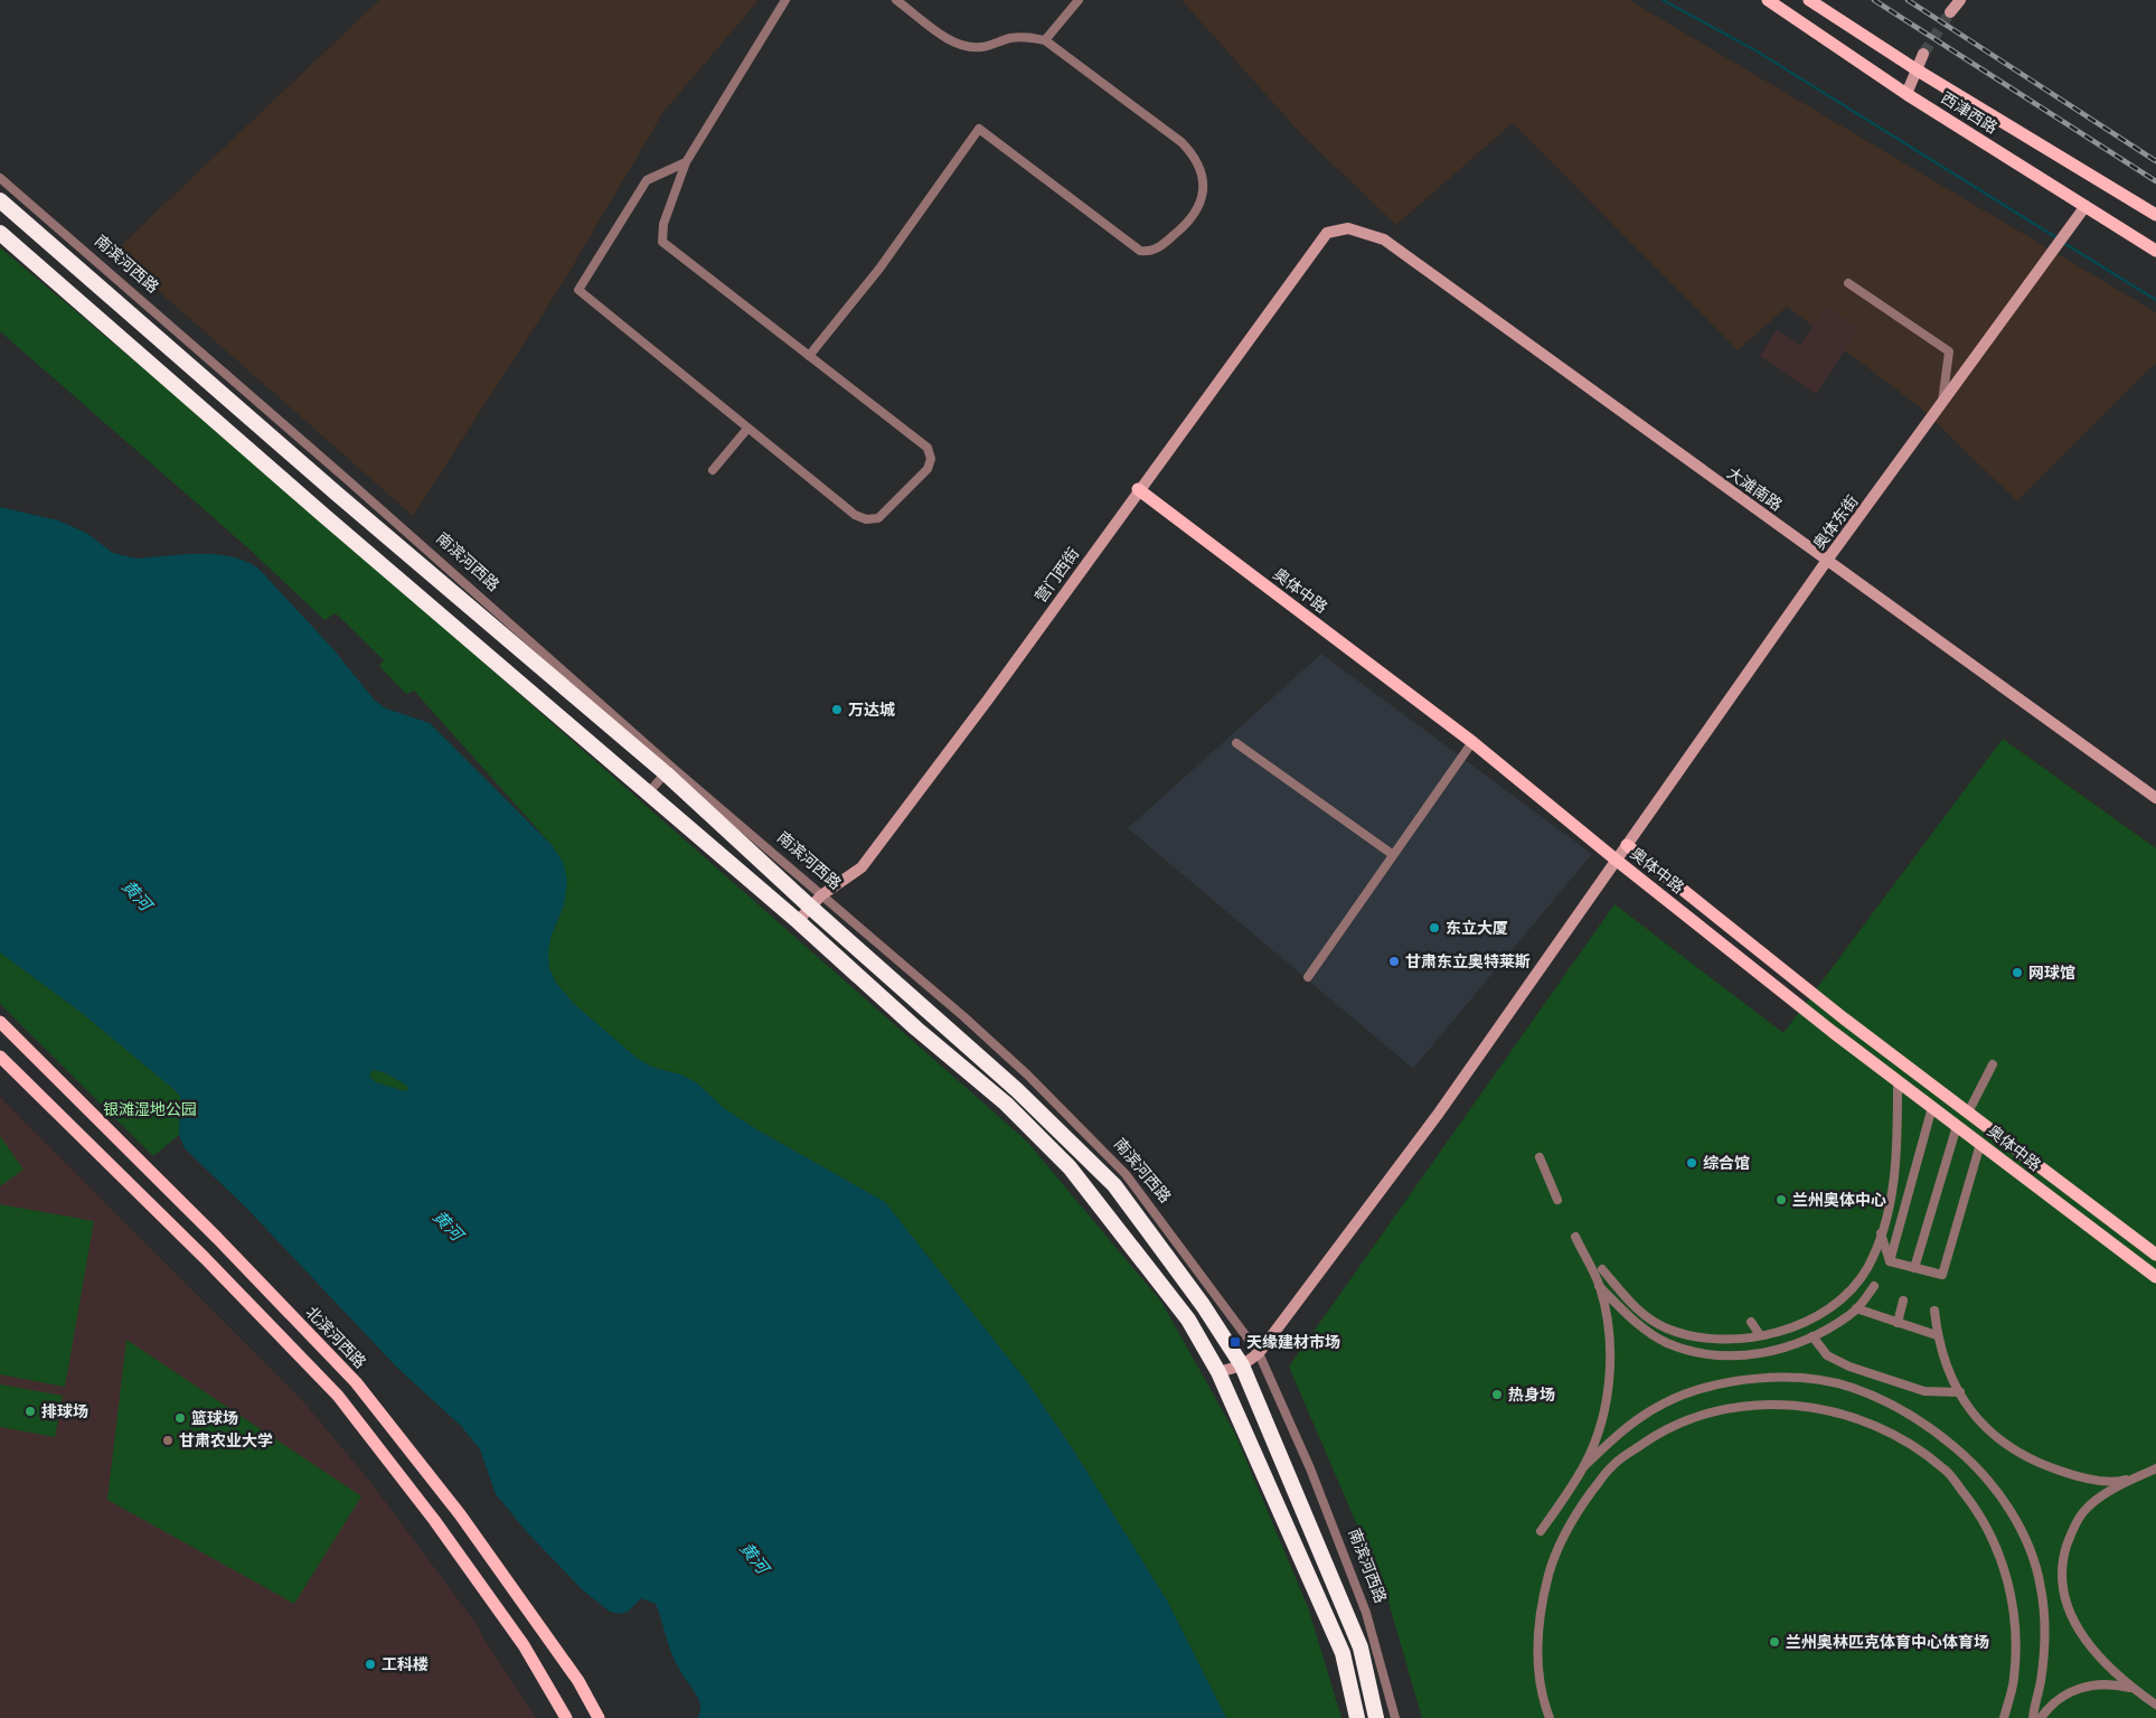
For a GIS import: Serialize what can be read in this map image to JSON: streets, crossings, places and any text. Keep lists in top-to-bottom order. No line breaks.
{"streets":{"highway":["南滨河西路"],"main road":["西津西路","奥体中路","北滨河西路"],"street":["大滩南路","奥体东街","营门西街"]},"crossings":[["西津西路","奥体东街"],["南滨河西路","奥体东街"],["南滨河西路","营门西街"],["大滩南路","奥体东街"],["大滩南路","营门西街"],["奥体东街","奥体中路"],["营门西街","奥体中路"]],"water":["黄河"],"parks":["银滩湿地公园"],"places":{"other":["万达城","东立大厦","甘肃东立奥特莱斯","网球馆","综合馆","兰州奥体中心","热身场","排球场","篮球场","甘肃农业大学","兰州奥林匹克体育中心体育场","工科楼"],"transit":["天缘建材市场"]}}
